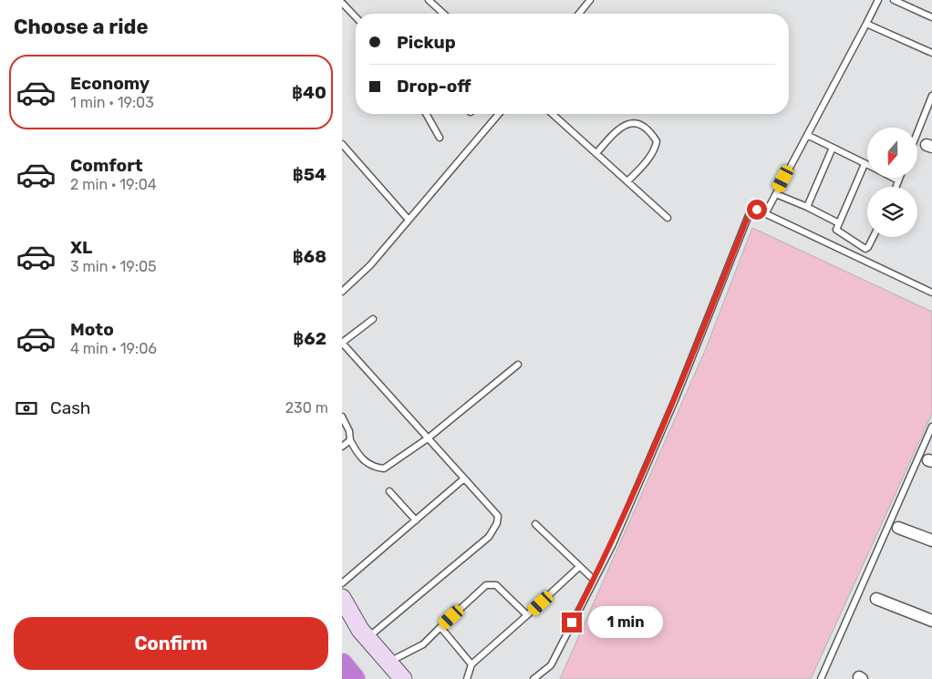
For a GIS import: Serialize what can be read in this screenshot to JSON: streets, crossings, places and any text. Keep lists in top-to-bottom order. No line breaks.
{"north":"bottom","page":{"heading":"Choose a ride","banner":["Pickup","Drop-off"],"list":[{"name":"Economy","note":"1 min · 19:03","value":"฿40"},{"name":"Comfort","note":"2 min · 19:04","value":"฿54"},{"name":"XL","note":"3 min · 19:05","value":"฿68"},{"name":"Moto","note":"4 min · 19:06","value":"฿62"}],"pay":["Cash","230 m"],"bubble":"1 min","buttons":"Confirm"}}
